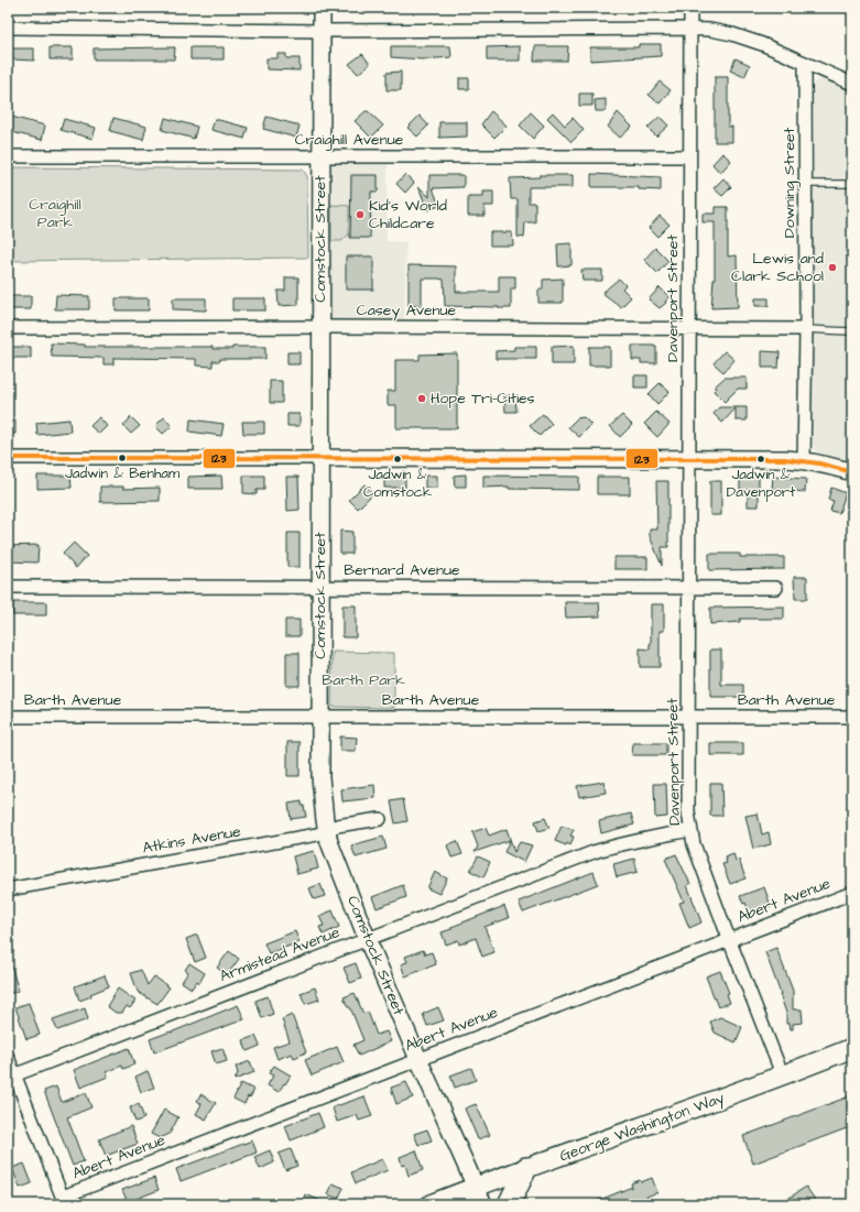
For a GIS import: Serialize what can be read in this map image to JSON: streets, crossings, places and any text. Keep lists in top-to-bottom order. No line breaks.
{"streets":{"main road":["George Washington Way"],"street":["Craighill Avenue","Downing Street","Comstock Street","Davenport Street","Casey Avenue","Bernard Avenue","Barth Avenue","Atkins Avenue","Abert Avenue","Armistead Avenue"]},"crossings":[["Craighill Avenue","Comstock Street"],["Craighill Avenue","Davenport Street"],["Downing Street","Casey Avenue"],["Comstock Street","Casey Avenue"],["Comstock Street","Bernard Avenue"],["Comstock Street","Barth Avenue"],["Comstock Street","Atkins Avenue"],["Comstock Street","Abert Avenue"],["Comstock Street","Armistead Avenue"],["Comstock Street","George Washington Way"],["Davenport Street","Casey Avenue"],["Davenport Street","Bernard Avenue"],["Davenport Street","Barth Avenue"],["Davenport Street","Abert Avenue"],["Davenport Street","Armistead Avenue"],["Davenport Street","George Washington Way"]],"parks":["Craighill Park","Barth Park"],"places":["Kid's World Childcare","Lewis and Clark School","Hope Tri-Cities","Jadwin & Benham","Jadwin & Comstock","Jadwin & Davenport"],"lines":["transit line 123"]}
